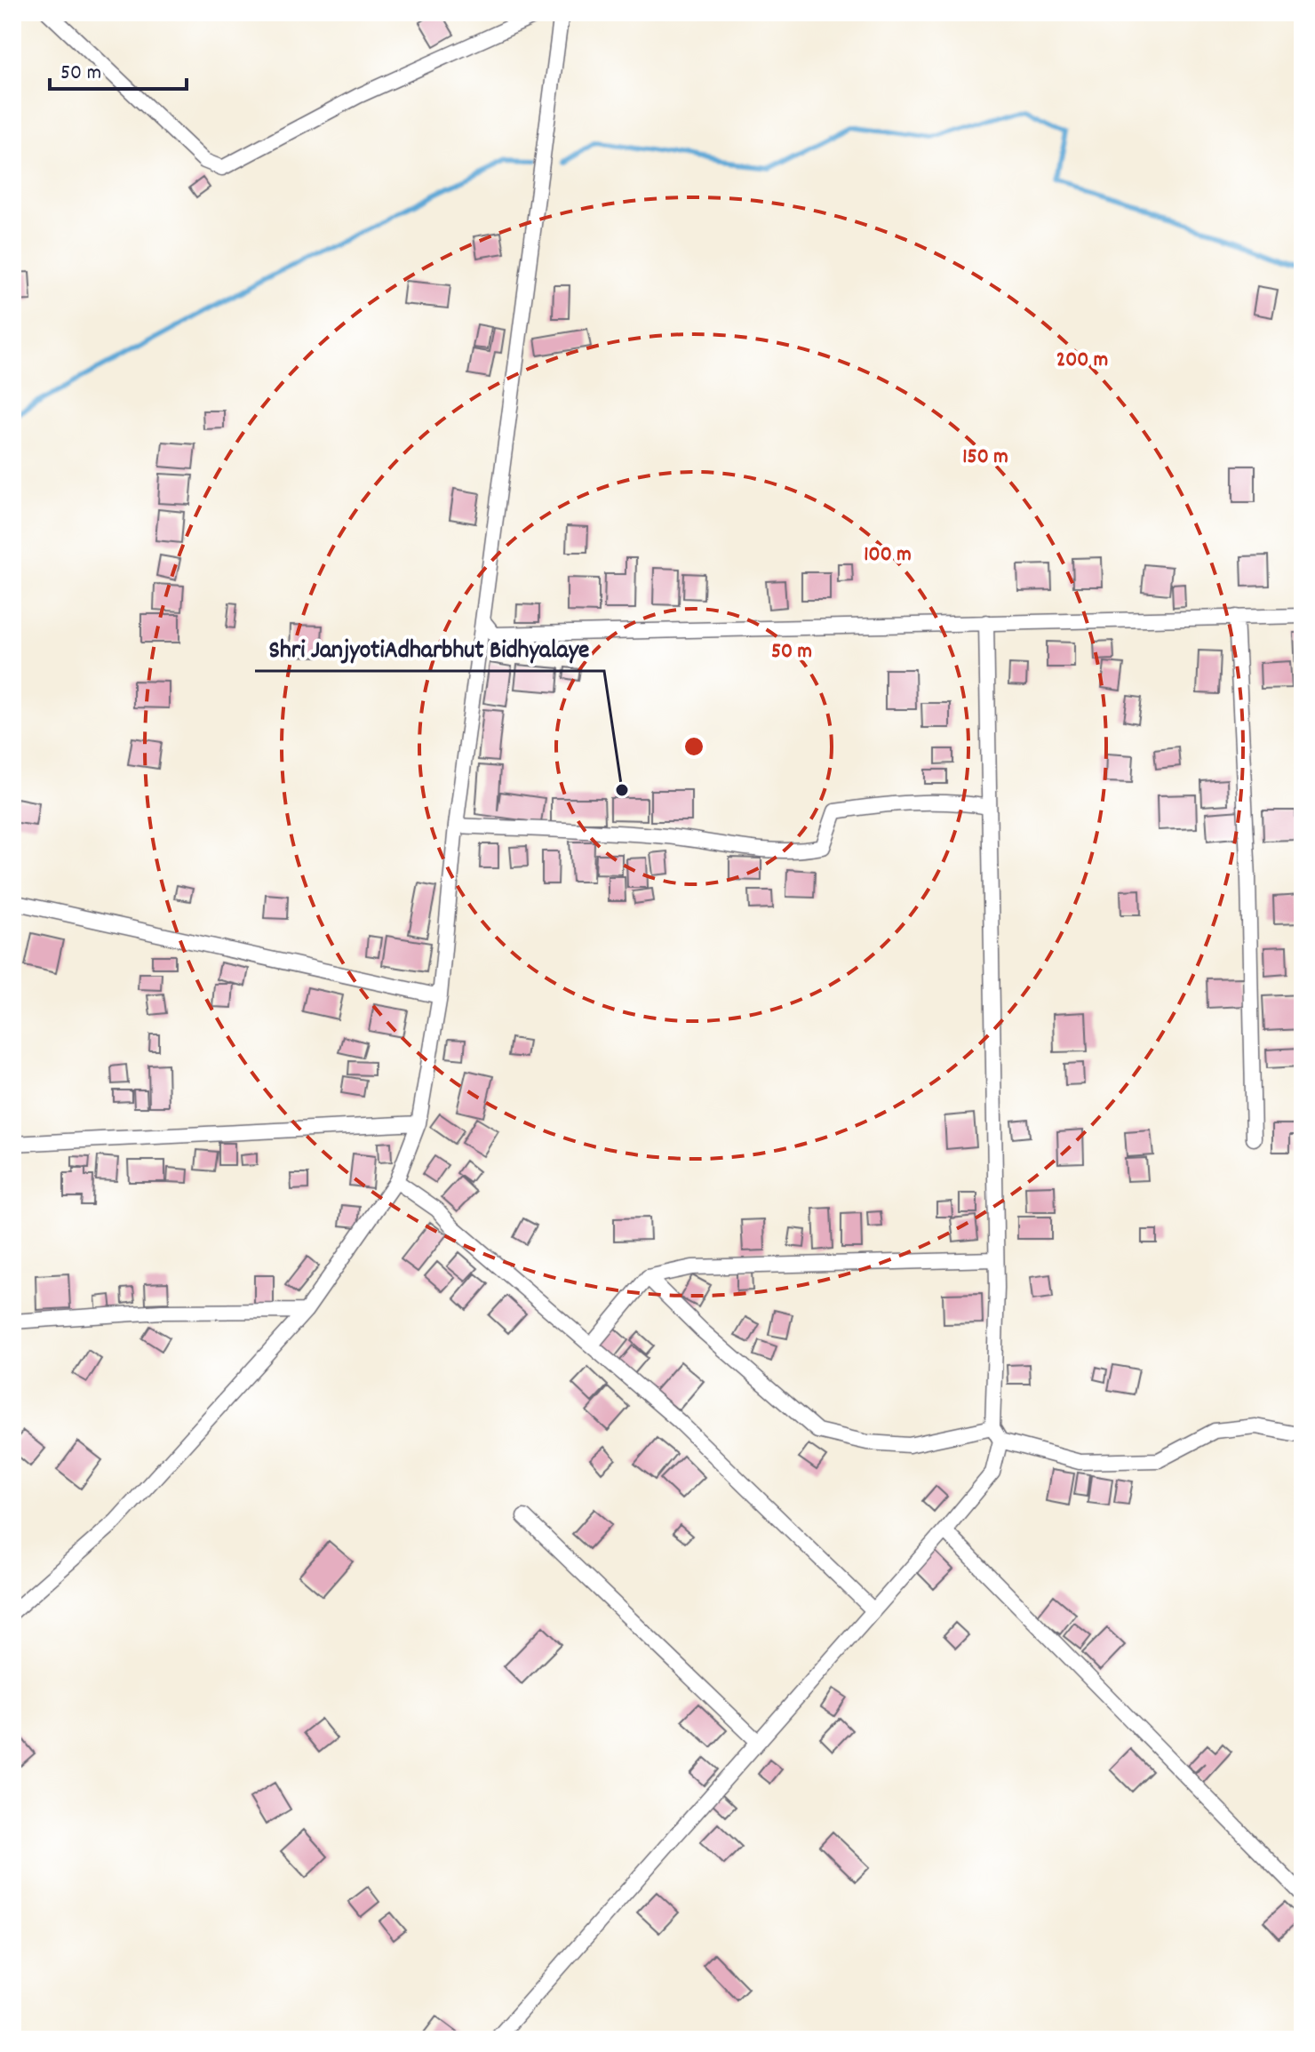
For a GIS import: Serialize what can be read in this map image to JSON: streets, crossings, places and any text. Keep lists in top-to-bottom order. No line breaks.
{"places":["Shri JanjyotiAdharbhut Bidhyalaye"],"scale_bar":"50 m","rings":["200 m","150 m","100 m","50 m"]}
